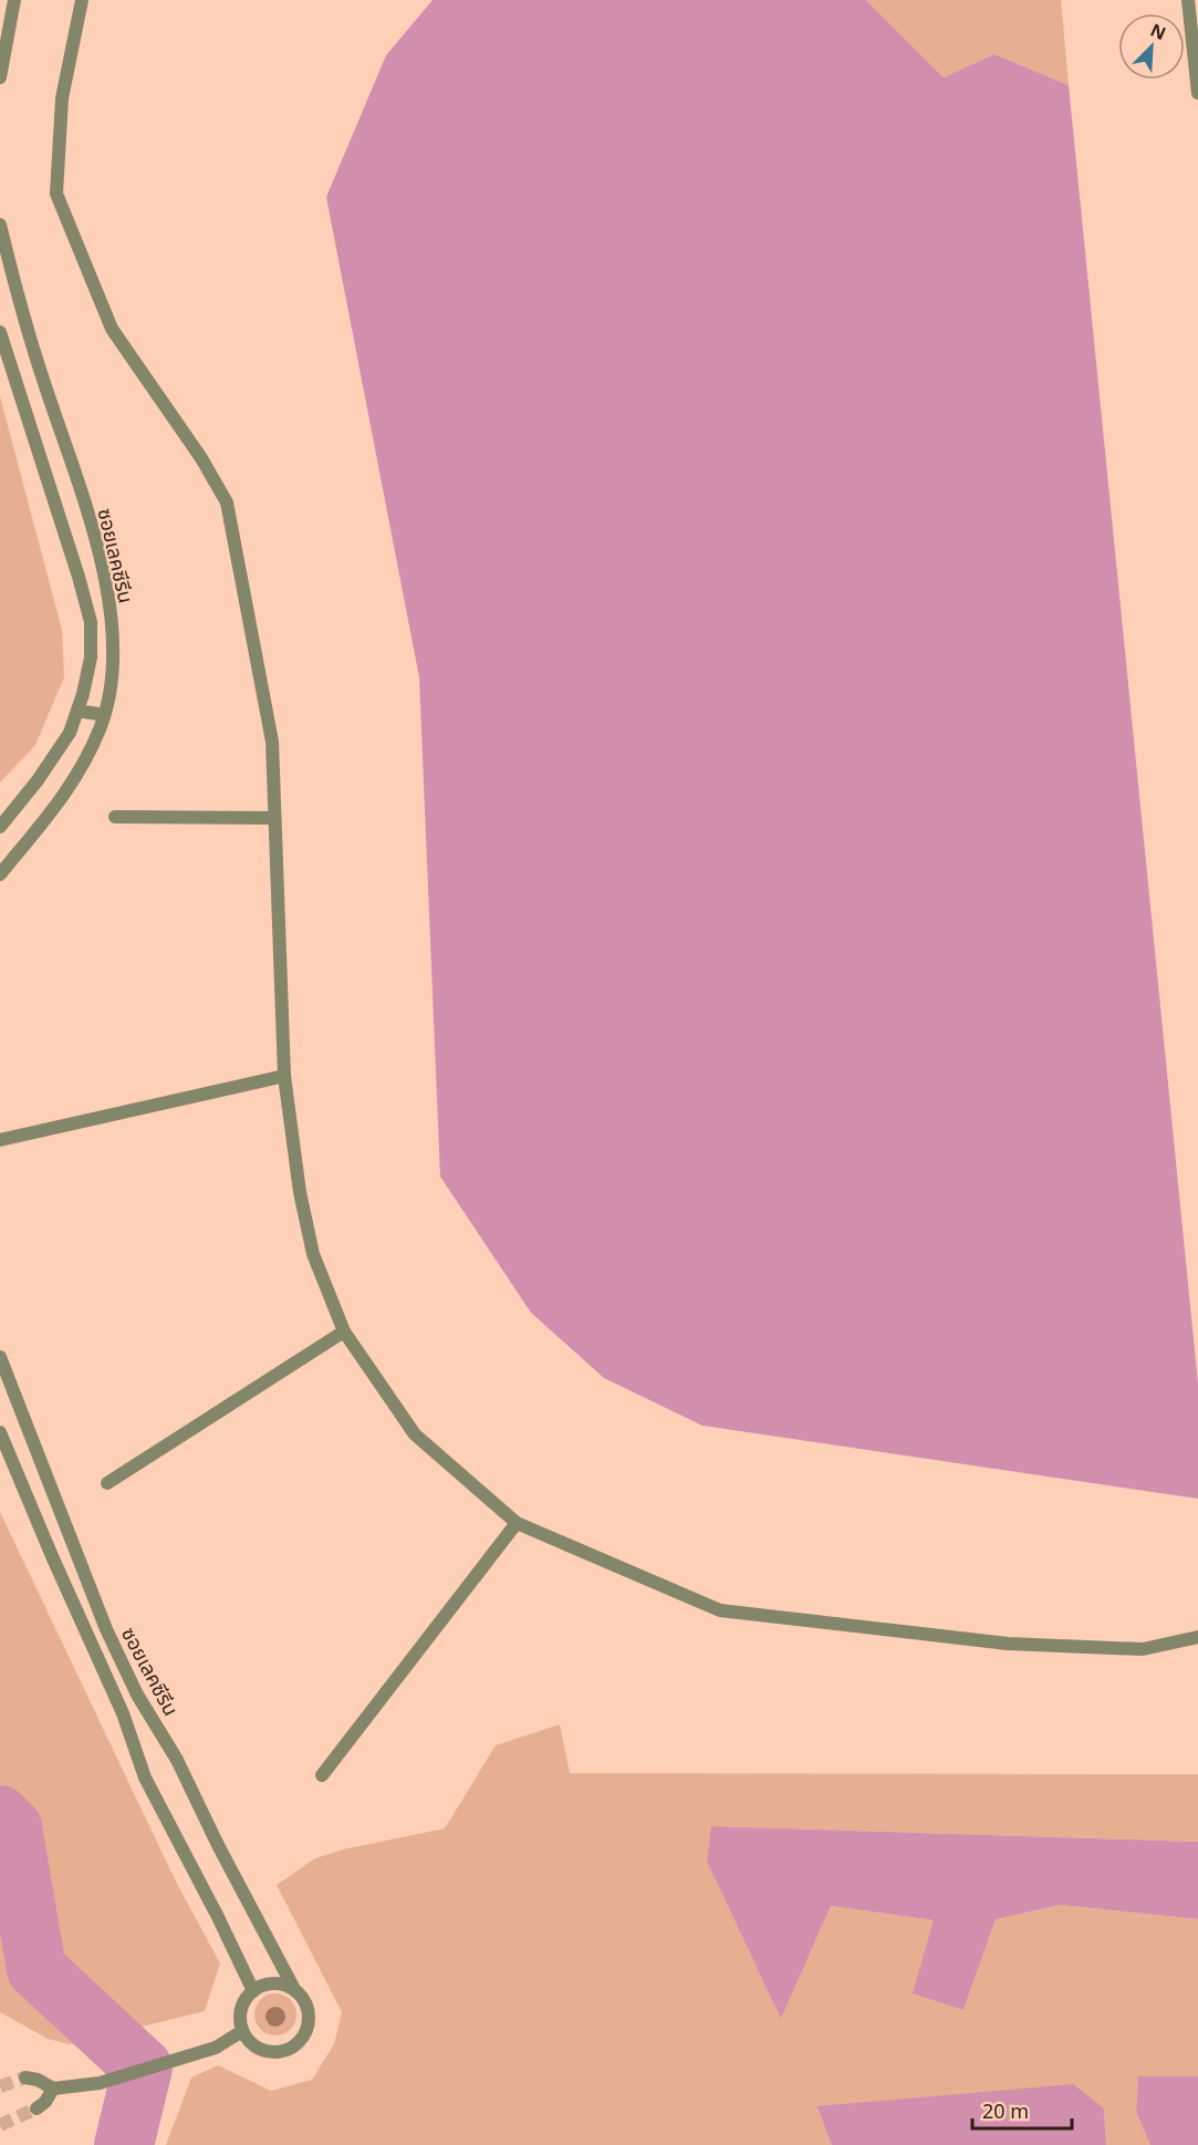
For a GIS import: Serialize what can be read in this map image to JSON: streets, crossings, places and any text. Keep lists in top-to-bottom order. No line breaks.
{"streets":{"street":["ซอยเลคซีรีน"]},"scale_bar":"20 m","north":"top right"}
